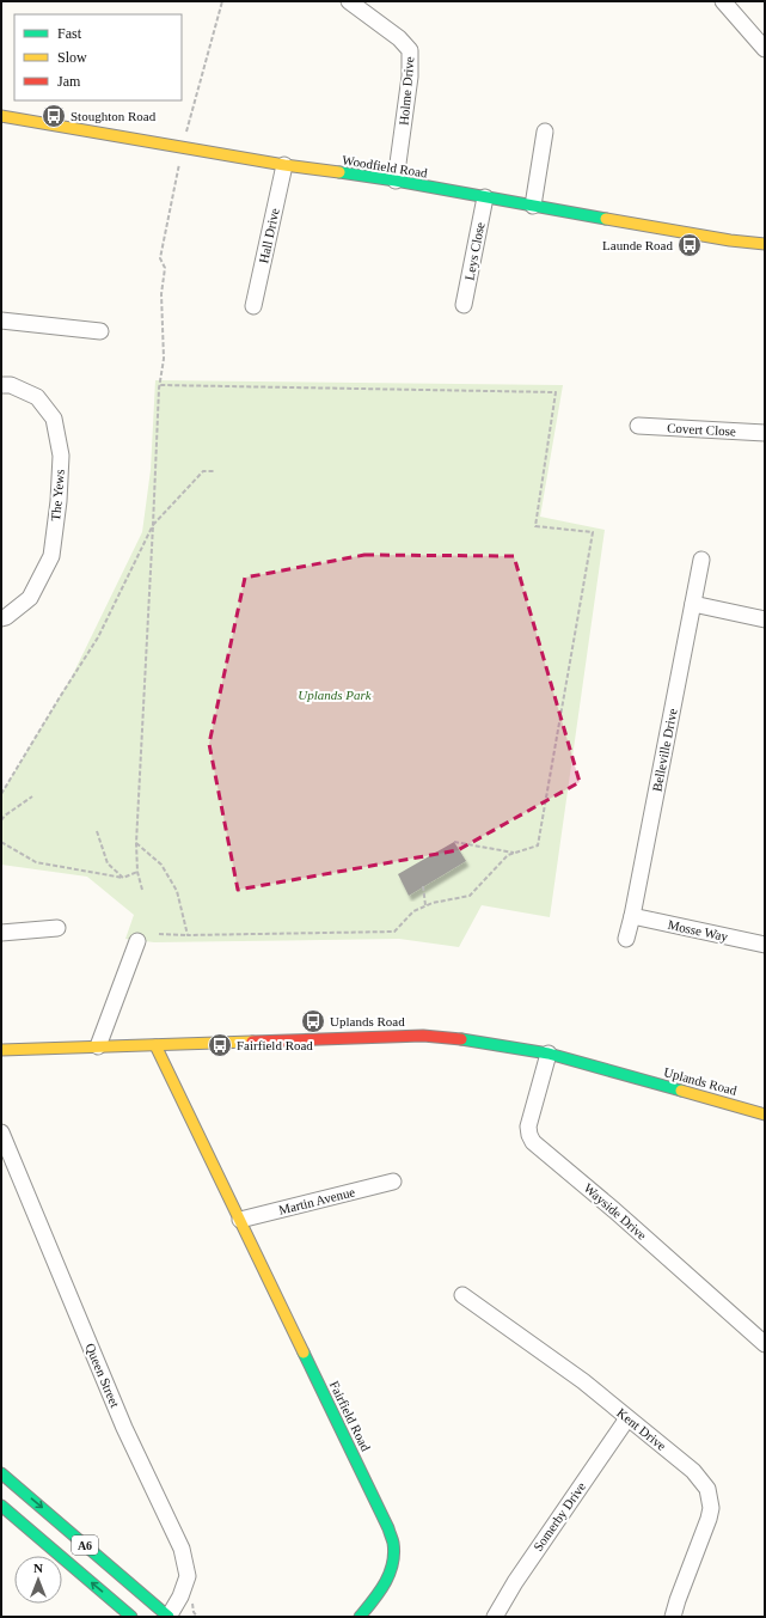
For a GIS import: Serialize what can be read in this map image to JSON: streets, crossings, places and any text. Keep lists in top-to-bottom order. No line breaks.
{"streets":{"main road":["Woodfield Road","Uplands Road","Fairfield Road","A6"],"street":["Holme Drive","Hall Drive","Leys Close","Covert Close","The Yews","Belleville Drive","Mosse Way","Martin Avenue","Wayside Drive","Queen Street","Kent Drive","Somerby Drive"]},"crossings":[["Holme Drive","Woodfield Road"],["Woodfield Road","Hall Drive"],["Woodfield Road","Leys Close"],["Belleville Drive","Mosse Way"],["Uplands Road","Wayside Drive"],["Uplands Road","Fairfield Road"],["Martin Avenue","Fairfield Road"],["Queen Street","A6"],["Kent Drive","Somerby Drive"]],"parks":["Uplands Park"],"places":{"bus stop":["Stoughton Road","Launde Road","Uplands Road","Fairfield Road"]},"legend":["Fast","Slow","Jam"],"north":"top"}
